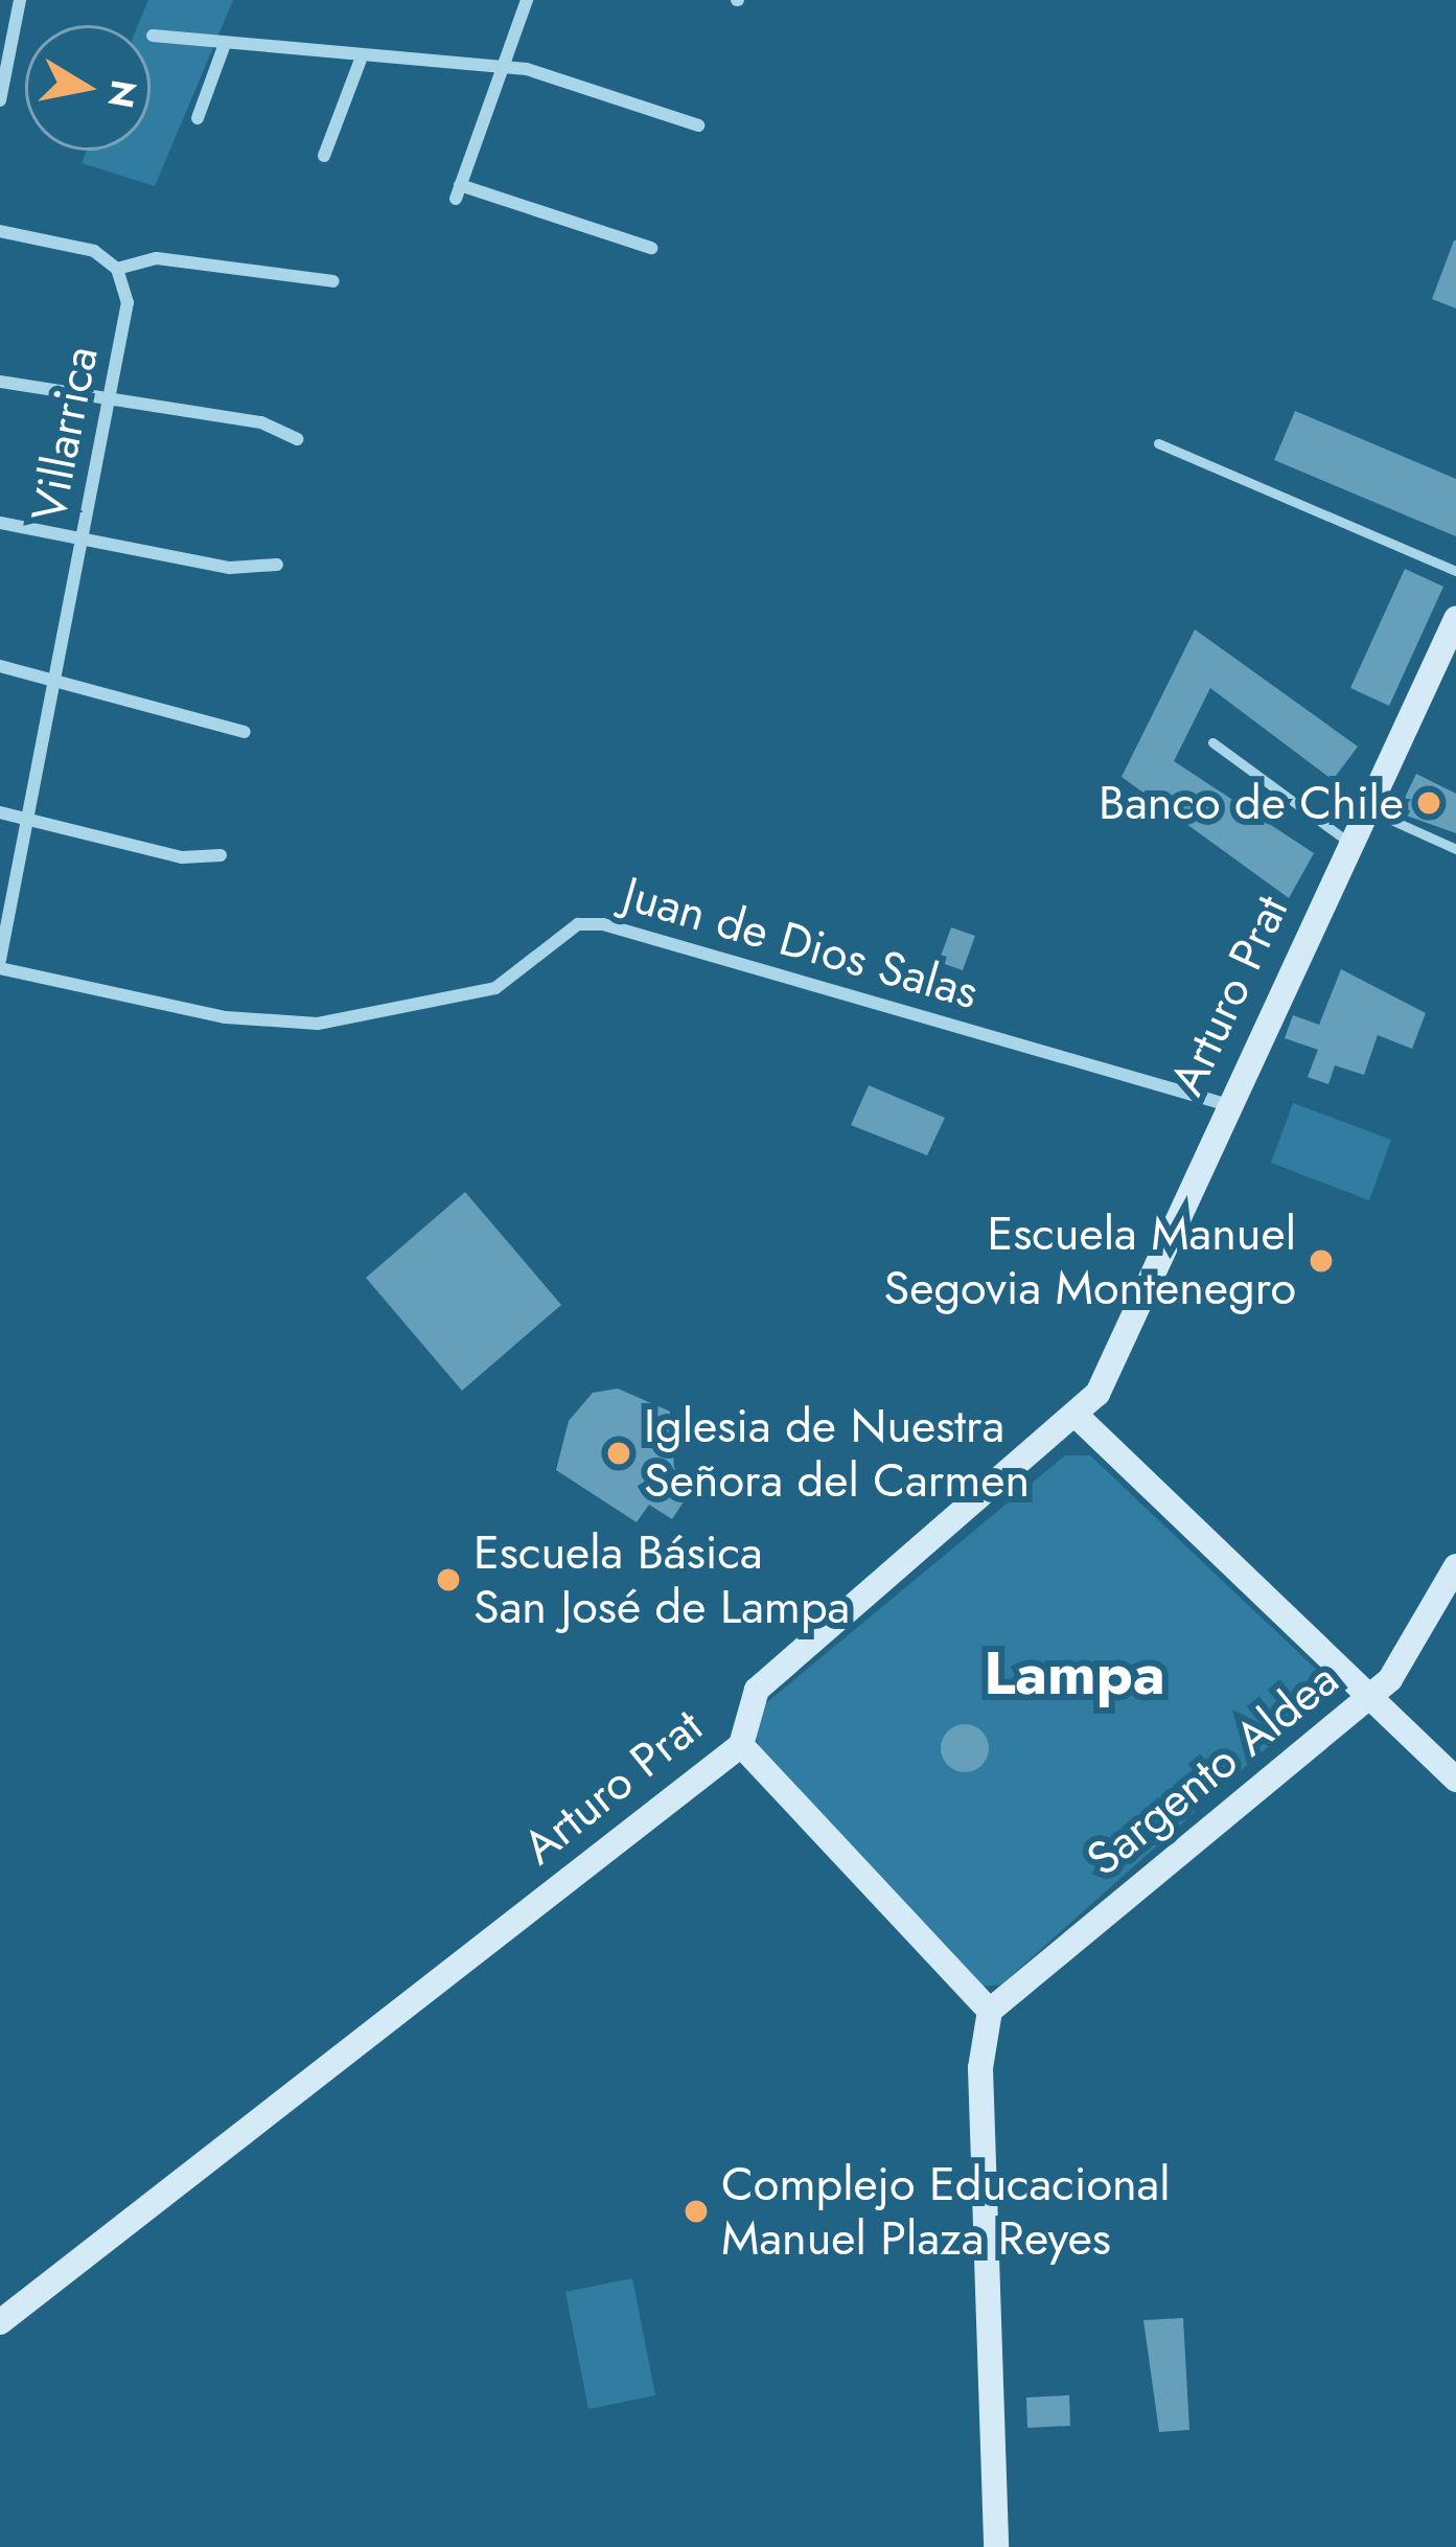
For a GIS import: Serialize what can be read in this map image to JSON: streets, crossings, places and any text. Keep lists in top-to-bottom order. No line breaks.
{"streets":{"main road":["Arturo Prat","Sargento Aldea"],"street":["Villarrica","Juan de Dios Salas"]},"crossings":[["Villarrica","Juan de Dios Salas"],["Juan de Dios Salas","Arturo Prat"]],"districts":["Lampa"],"places":["Banco de Chile","Escuela Manuel Segovia Montenegro","Iglesia de Nuestra Señora del Carmen","Escuela Básica San José de Lampa","Complejo Educacional Manuel Plaza Reyes"],"north":"right"}
